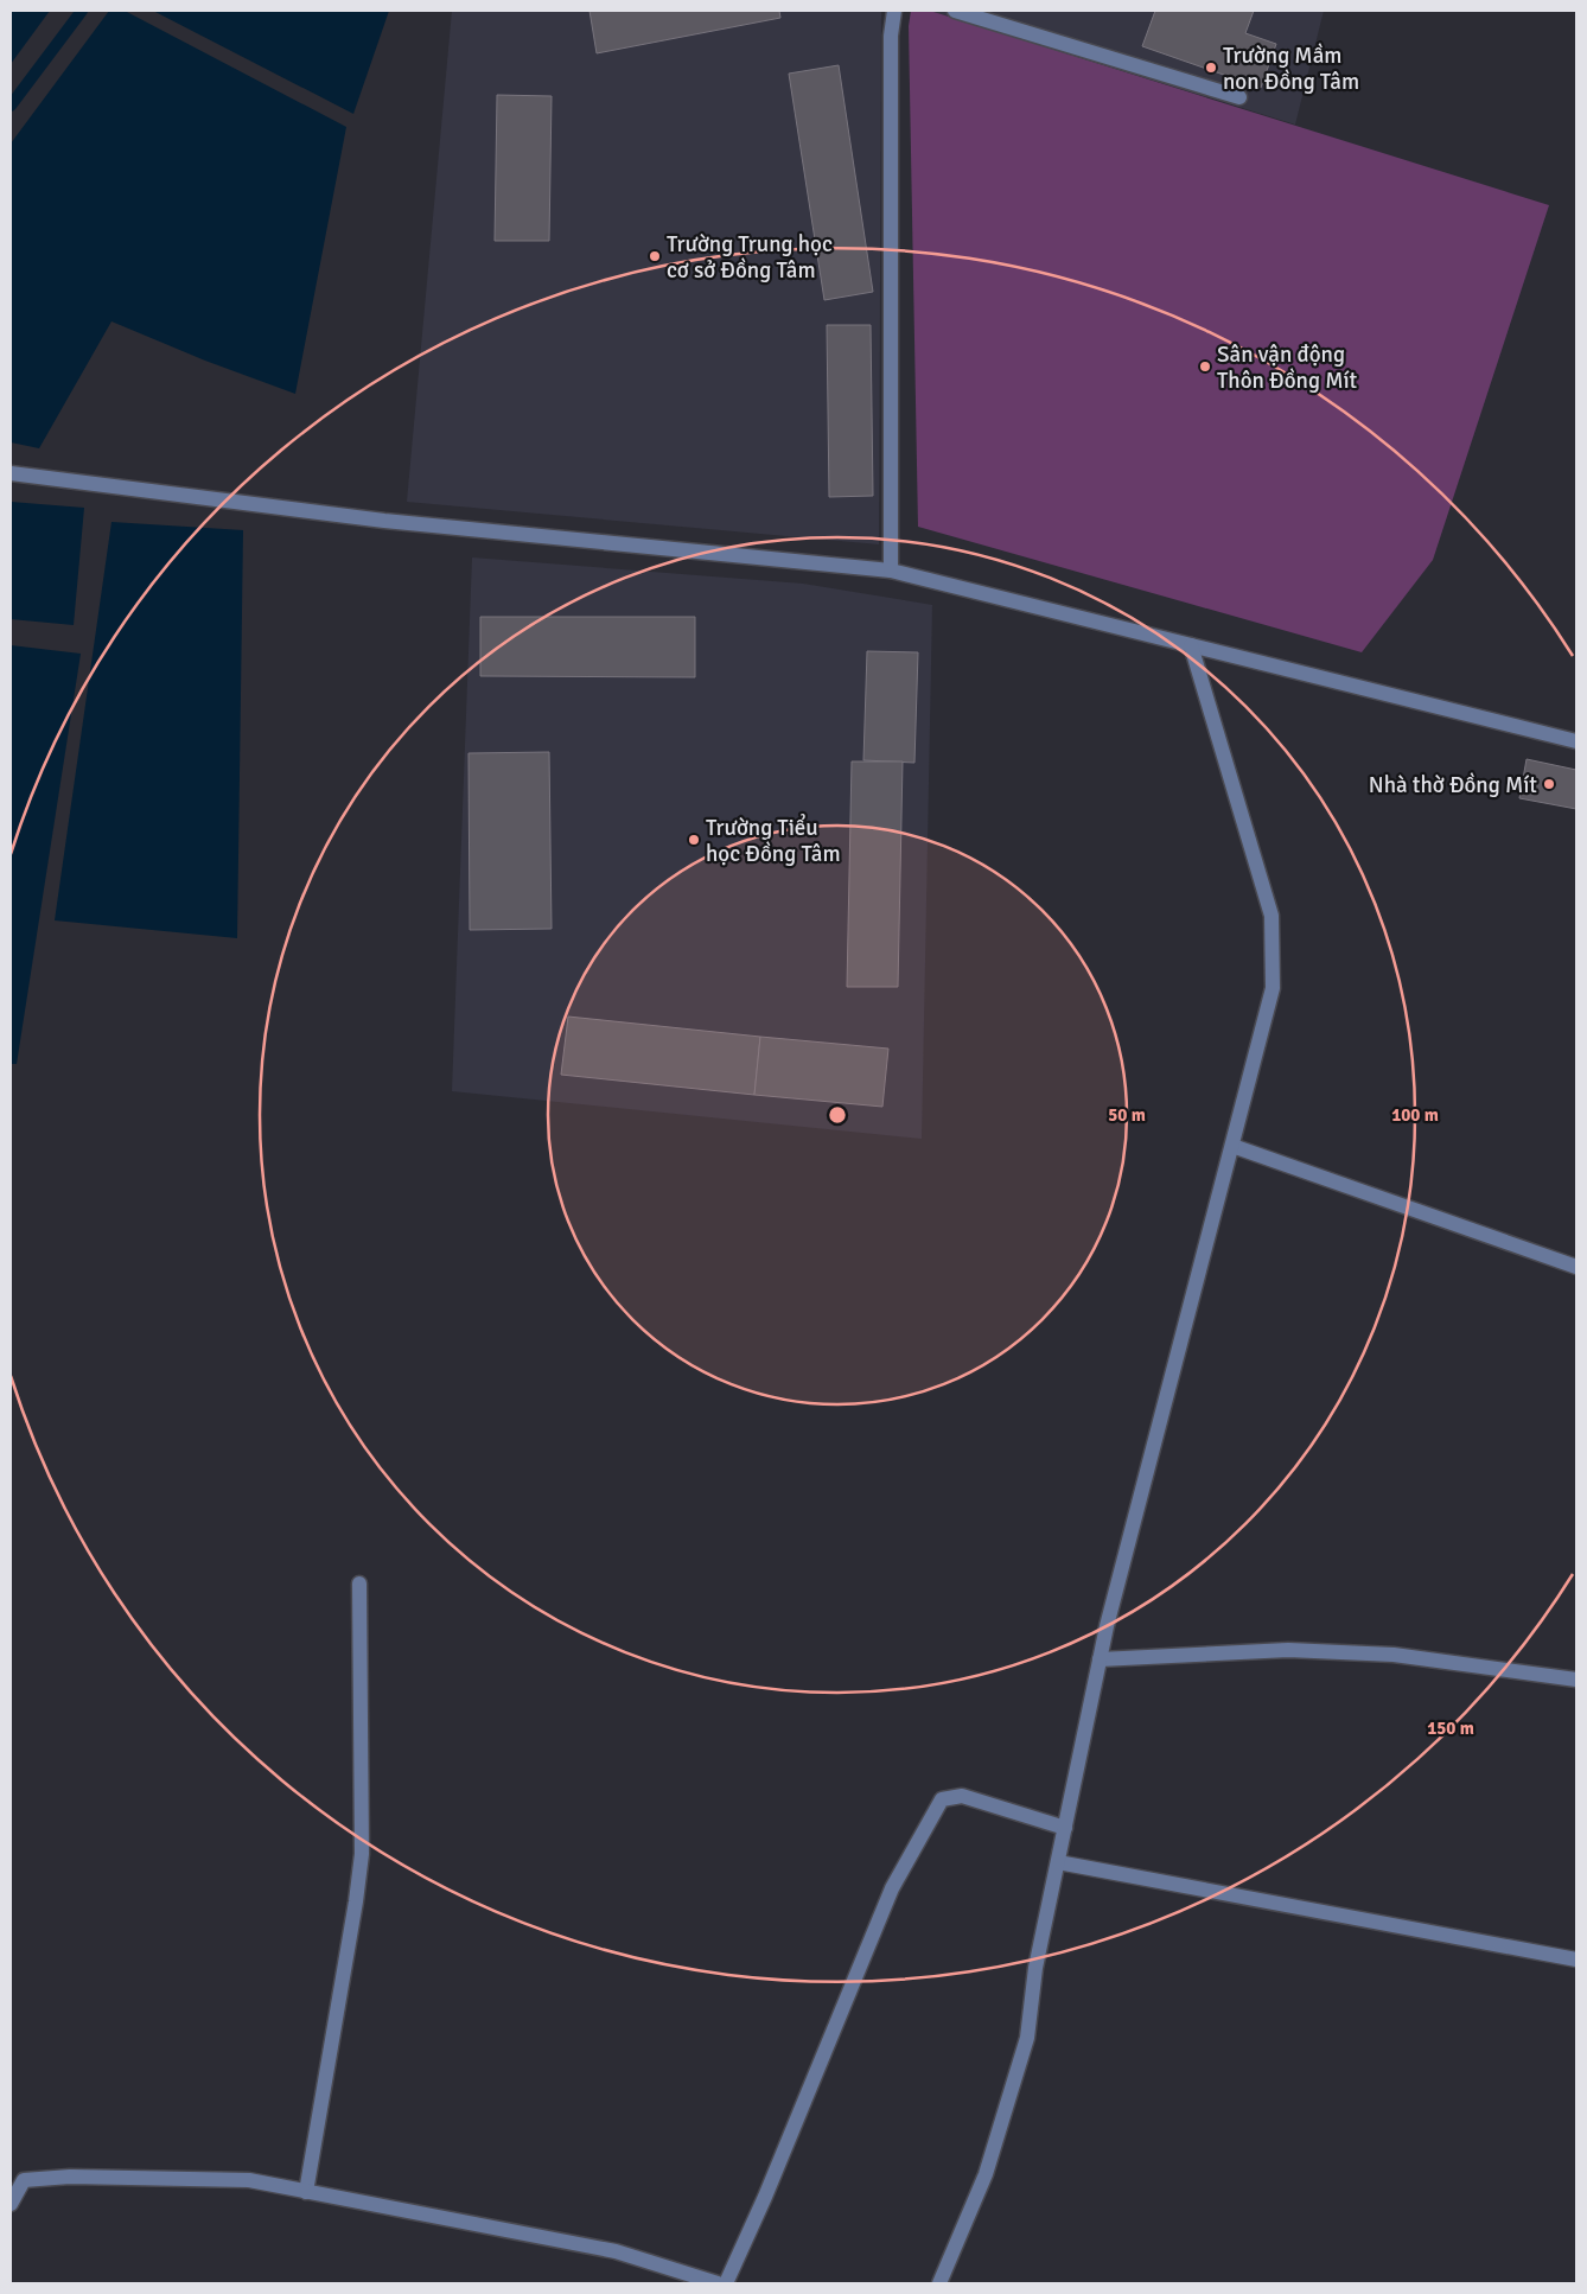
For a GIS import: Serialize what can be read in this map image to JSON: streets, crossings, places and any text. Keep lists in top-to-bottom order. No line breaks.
{"places":["Trường Mầm non Đồng Tâm","Trường Trung học cơ sở Đồng Tâm","Sân vận động Thôn Đồng Mít","Nhà thờ Đồng Mít","Trường Tiểu học Đồng Tâm"],"rings":["50 m","100 m","150 m"]}
